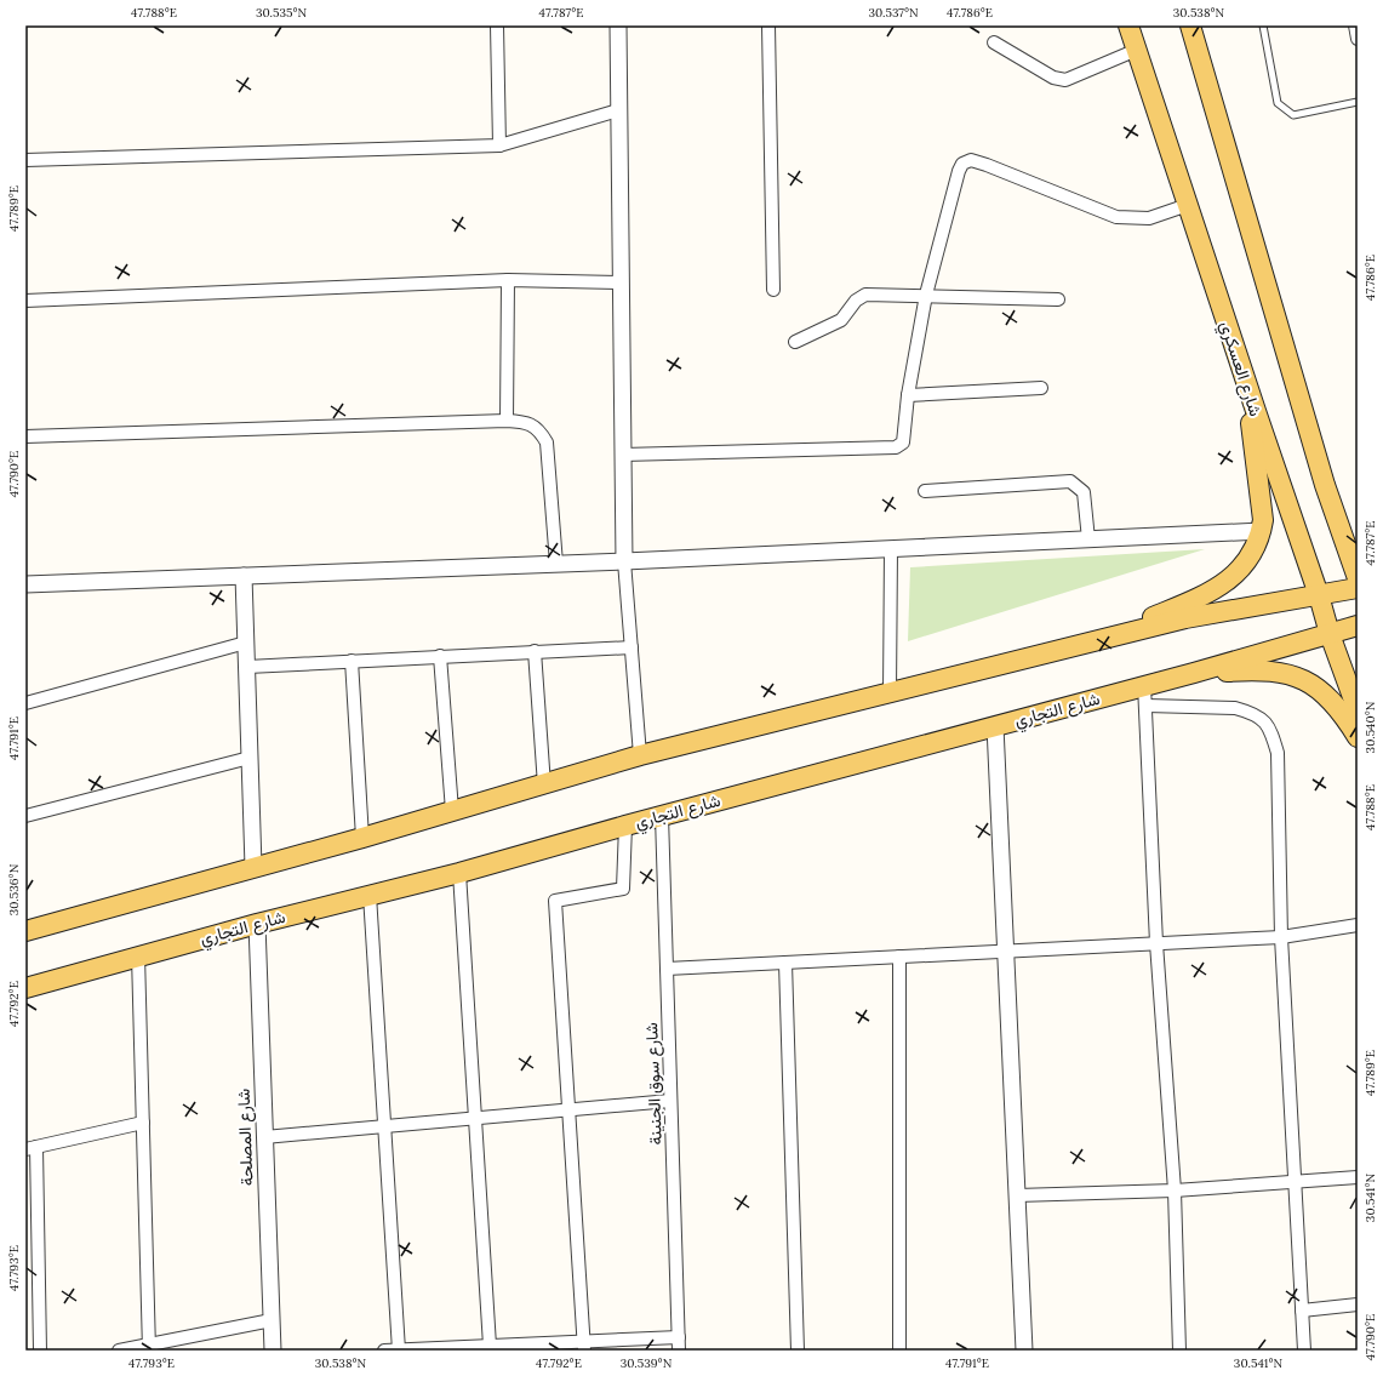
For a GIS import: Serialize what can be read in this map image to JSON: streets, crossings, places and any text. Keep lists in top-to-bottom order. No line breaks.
{"streets":{"main road":["شارع العسكري","شارع التجاري"],"street":["شارع سوق الجنينة","شارع المصلحة"]},"crossings":[["شارع العسكري","شارع التجاري"],["شارع التجاري","شارع سوق الجنينة"],["شارع التجاري","شارع المصلحة"]],"coordinates":["47.788°E","30.535°N","47.787°E","30.537°N","47.786°E","30.538°N","47.789°E","47.790°E","30.540°N","47.791°E","30.536°N","47.792°E","30.541°N","47.793°E","30.539°N"]}
